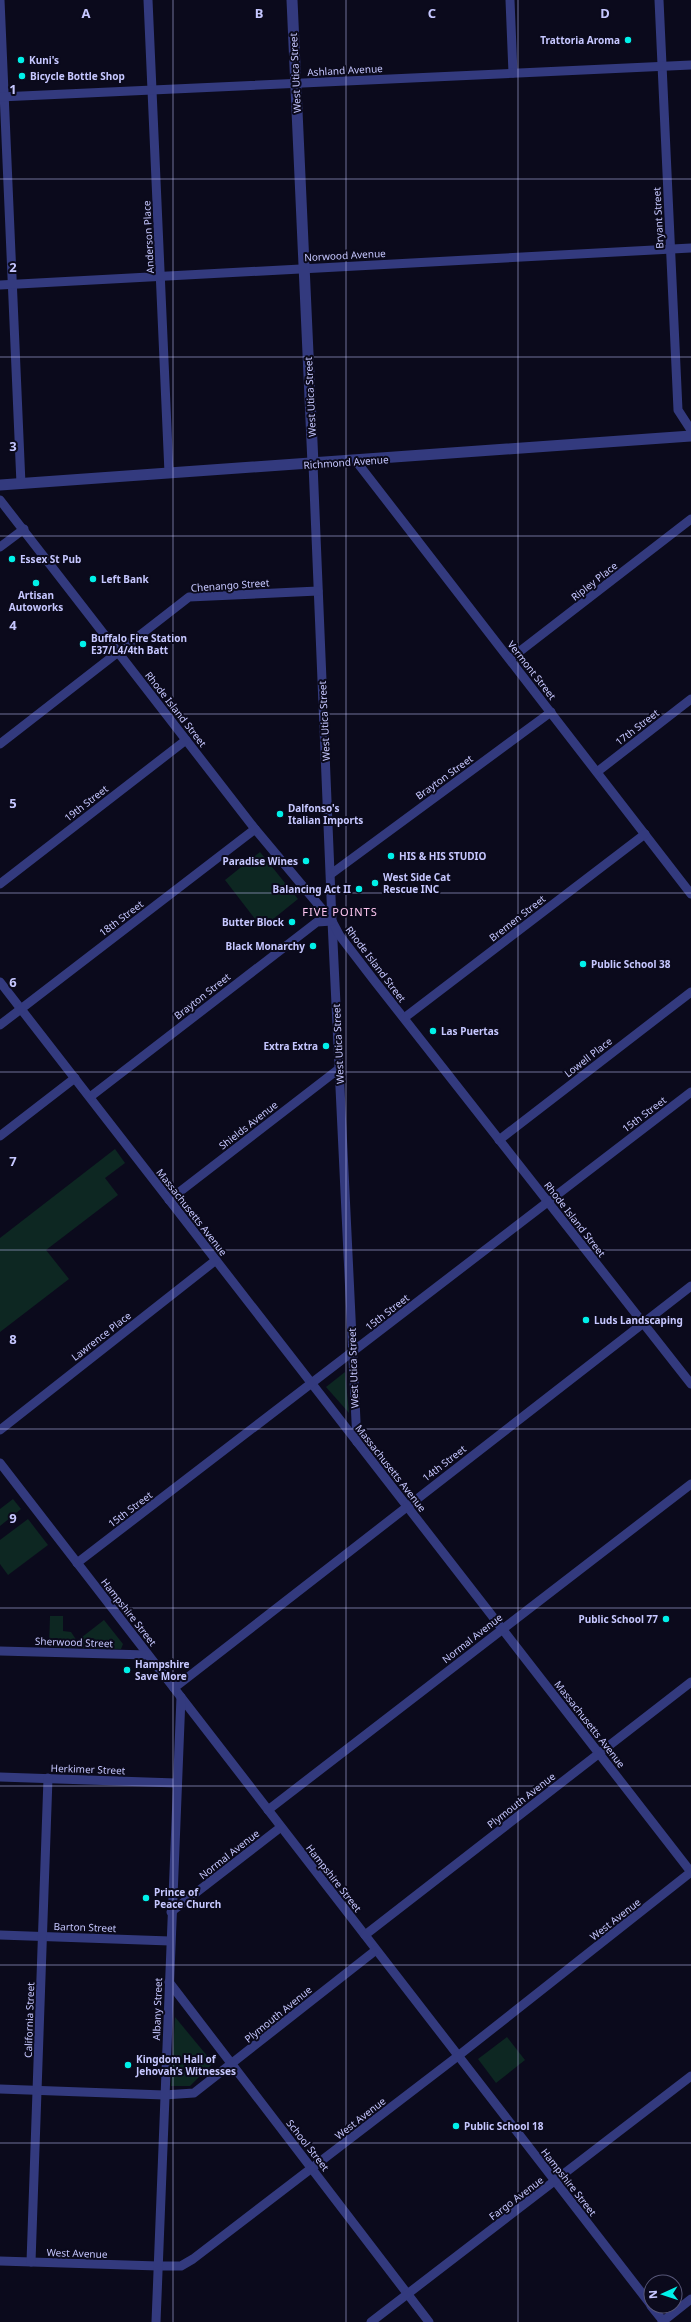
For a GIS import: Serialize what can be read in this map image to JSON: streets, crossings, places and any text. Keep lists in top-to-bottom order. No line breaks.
{"streets":{"street":["Ashland Avenue","West Utica Street","Bryant Street","Anderson Place","Norwood Avenue","Richmond Avenue","Ripley Place","Chenango Street","Vermont Street","Rhode Island Street","17th Street","Brayton Street","19th Street","18th Street","Bremen Street","Lowell Place","15th Street","Shields Avenue","Massachusetts Avenue","Lawrence Place","14th Street","Hampshire Street","Normal Avenue","Sherwood Street","Herkimer Street","Plymouth Avenue","West Avenue","Barton Street","Albany Street","California Street","School Street","Fargo Avenue"]},"crossings":[["Ashland Avenue","West Utica Street"],["Ashland Avenue","Bryant Street"],["Ashland Avenue","Anderson Place"],["West Utica Street","Norwood Avenue"],["West Utica Street","Richmond Avenue"],["West Utica Street","Chenango Street"],["West Utica Street","Rhode Island Street"],["West Utica Street","Brayton Street"],["West Utica Street","15th Street"],["West Utica Street","Shields Avenue"],["West Utica Street","Massachusetts Avenue"],["Bryant Street","Norwood Avenue"],["Anderson Place","Norwood Avenue"],["Anderson Place","Richmond Avenue"],["Richmond Avenue","Vermont Street"],["Ripley Place","Vermont Street"],["Chenango Street","Rhode Island Street"],["Vermont Street","17th Street"],["Vermont Street","Brayton Street"],["Vermont Street","Bremen Street"],["Rhode Island Street","Brayton Street"],["Rhode Island Street","19th Street"],["Rhode Island Street","18th Street"],["Rhode Island Street","Bremen Street"],["Rhode Island Street","Lowell Place"],["Rhode Island Street","15th Street"],["Rhode Island Street","14th Street"],["Brayton Street","Massachusetts Avenue"],["18th Street","Massachusetts Avenue"],["15th Street","Massachusetts Avenue"],["15th Street","Hampshire Street"],["Shields Avenue","Massachusetts Avenue"],["Massachusetts Avenue","Lawrence Place"],["Massachusetts Avenue","14th Street"],["Massachusetts Avenue","Normal Avenue"],["Massachusetts Avenue","Plymouth Avenue"],["Massachusetts Avenue","West Avenue"],["14th Street","Hampshire Street"],["Hampshire Street","Normal Avenue"],["Hampshire Street","Sherwood Street"],["Hampshire Street","Plymouth Avenue"],["Hampshire Street","West Avenue"],["Hampshire Street","Albany Street"],["Hampshire Street","Fargo Avenue"],["Normal Avenue","Albany Street"],["Herkimer Street","Albany Street"],["Herkimer Street","California Street"],["Plymouth Avenue","Albany Street"],["Plymouth Avenue","California Street"],["Plymouth Avenue","School Street"],["West Avenue","Albany Street"],["West Avenue","California Street"],["West Avenue","School Street"],["Barton Street","Albany Street"],["Barton Street","California Street"],["Albany Street","School Street"],["School Street","Fargo Avenue"]],"districts":["FIVE POINTS"],"places":["Trattoria Aroma","Kuni's","Bicycle Bottle Shop","Essex St Pub","Left Bank","Artisan Autoworks","Buffalo Fire Station E37/L4/4th Batt","Dalfonso's Italian Imports","HIS & HIS STUDIO","Paradise Wines","West Side Cat Rescue INC","Balancing Act II","Butter Block","Black Monarchy","Public School 38","Las Puertas","Extra Extra","Luds Landscaping","Public School 77","Hampshire Save More","Prince of Peace Church","Kingdom Hall of Jehovah’s Witnesses","Public School 18"],"north":"left","grid":{"columns":["A","B","C","D"],"rows":["1","2","3","4","5","6","7","8","9"]}}
